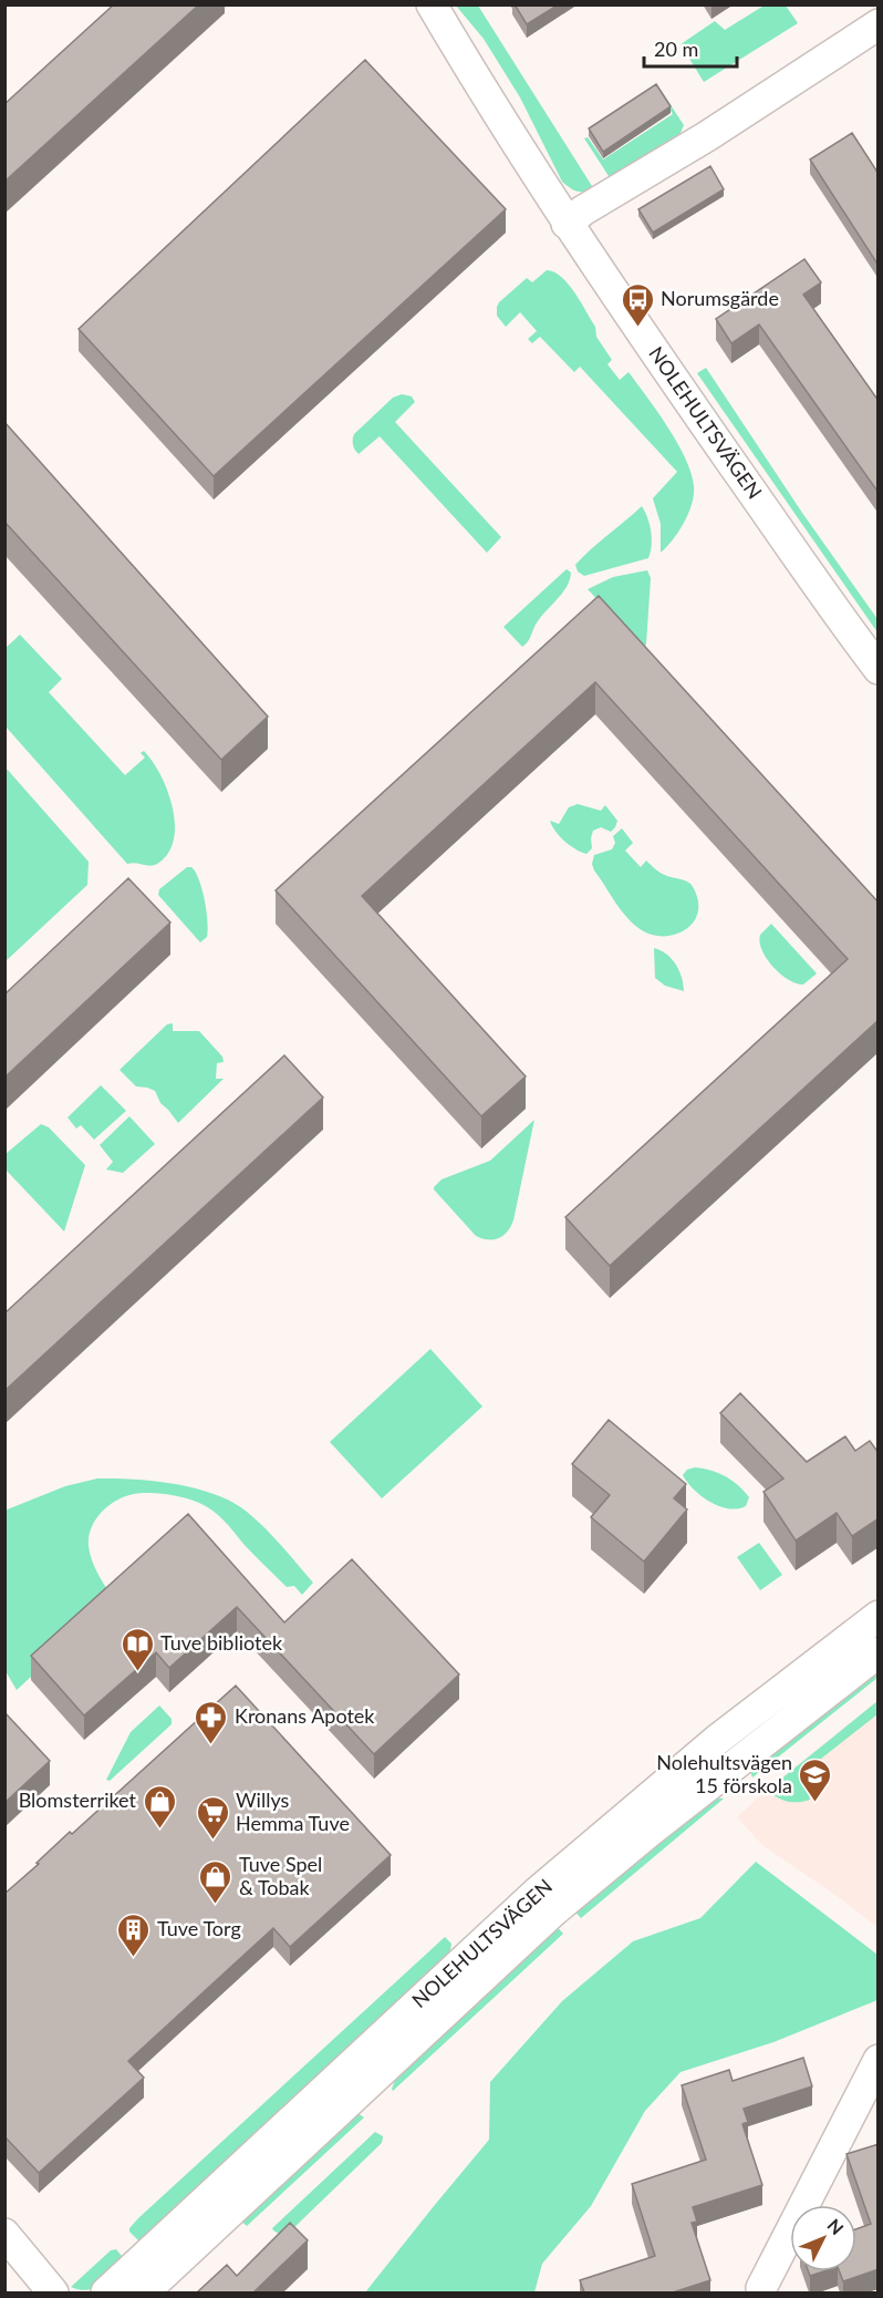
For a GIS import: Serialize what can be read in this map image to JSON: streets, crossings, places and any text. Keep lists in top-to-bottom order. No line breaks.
{"streets":{"street":["NOLEHULTSVÄGEN"]},"places":{"bus stop":["Norumsgärde"],"library":["Tuve bibliotek"],"pharmacy":["Kronans Apotek"],"school or university":["Nolehultsvägen 15 förskola"],"shop":["Blomsterriket","Tuve Spel & Tobak"],"supermarket":["Willys Hemma Tuve"],"building":["Tuve Torg"]},"scale_bar":"20 m","north":"top right"}
